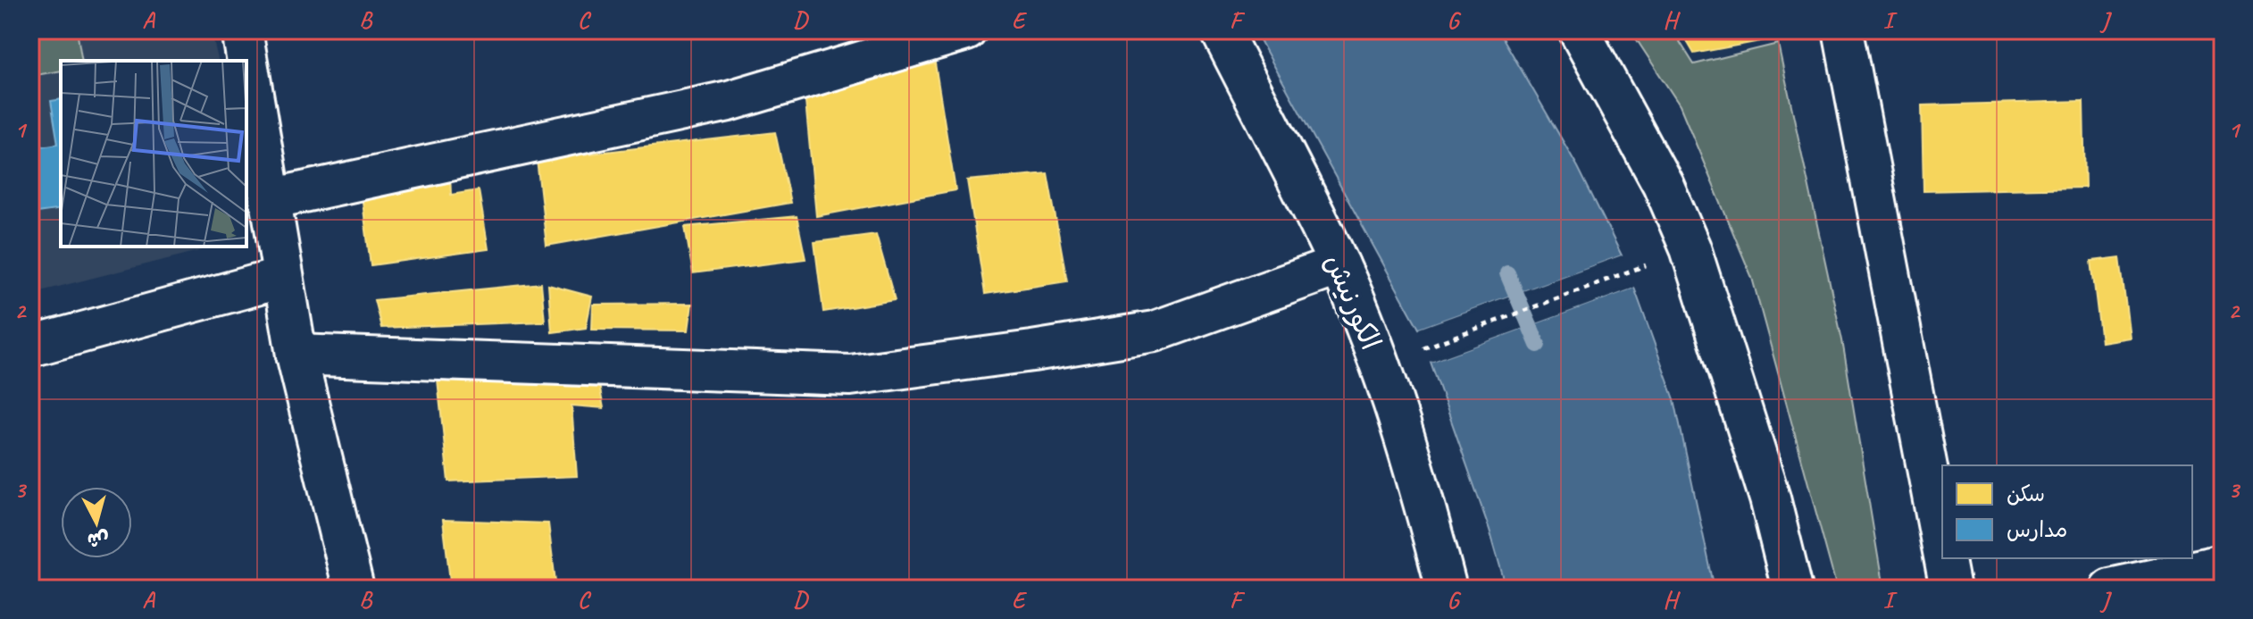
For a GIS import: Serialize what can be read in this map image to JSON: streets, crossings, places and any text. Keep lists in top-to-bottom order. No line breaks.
{"streets":{"street":["الكورنيش"]},"legend":["سكن","مدارس"],"north":"bottom","grid":{"columns":["A","B","C","D","E","F","G","H","I","J"],"rows":["1","2","3"]}}
